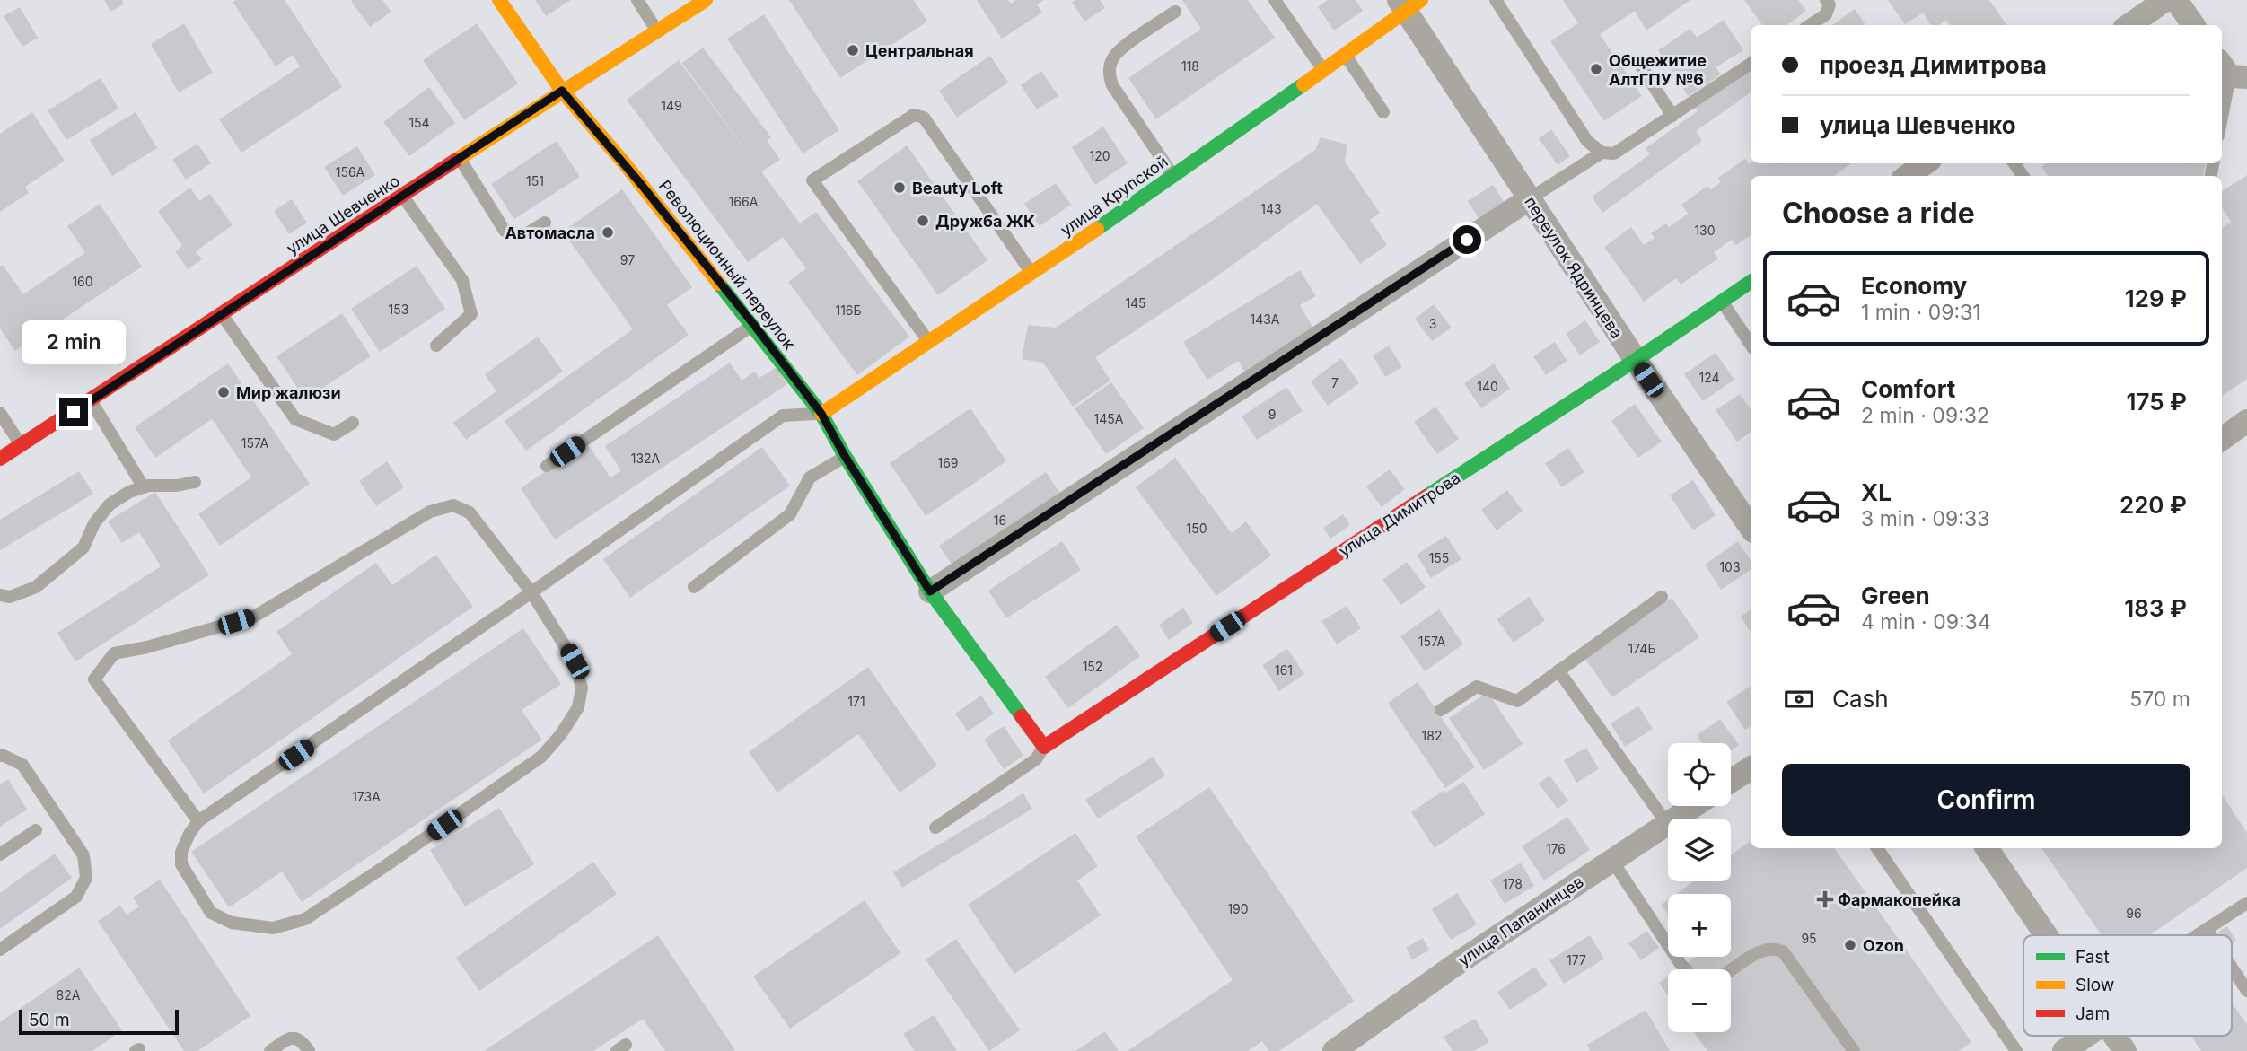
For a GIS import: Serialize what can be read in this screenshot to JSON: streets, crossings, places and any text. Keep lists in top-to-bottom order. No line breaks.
{"streets":{"street":["улица Крупской","улица Шевченко","Революционный переулок","переулок Ядринцева","улица Димитрова","улица Папанинцев"]},"crossings":[["улица Крупской","Революционный переулок"],["улица Крупской","переулок Ядринцева"],["улица Шевченко","Революционный переулок"],["Революционный переулок","улица Димитрова"],["переулок Ядринцева","улица Димитрова"]],"places":{"other":["Центральная","Общежитие АлтГПУ №6","Beauty Loft","Дружба ЖК","Автомасла","Мир жалюзи","Ozon"],"health":["Фармакопейка"]},"house_numbers":["118","149","154","120","156А","151","166А","143","130","97","160","145","153","116Б","143А","3","124","7","140","9","145А","157А","132А","169","16","150","155","103","157А","174Б","152","161","171","182","173А","176","178","190","96","95","177","82А"],"legend":["Fast","Slow","Jam"],"scale_bar":"50 m","page":{"banner":["проезд Димитрова","улица Шевченко"],"heading":"Choose a ride","list":[{"name":"Economy","note":"1 min · 09:31","value":"129 ₽"},{"name":"Comfort","note":"2 min · 09:32","value":"175 ₽"},{"name":"XL","note":"3 min · 09:33","value":"220 ₽"},{"name":"Green","note":"4 min · 09:34","value":"183 ₽"}],"bubble":"2 min","pay":["Cash","570 m"],"map_buttons":["+","−"],"buttons":"Confirm","scale":"50 m"}}
